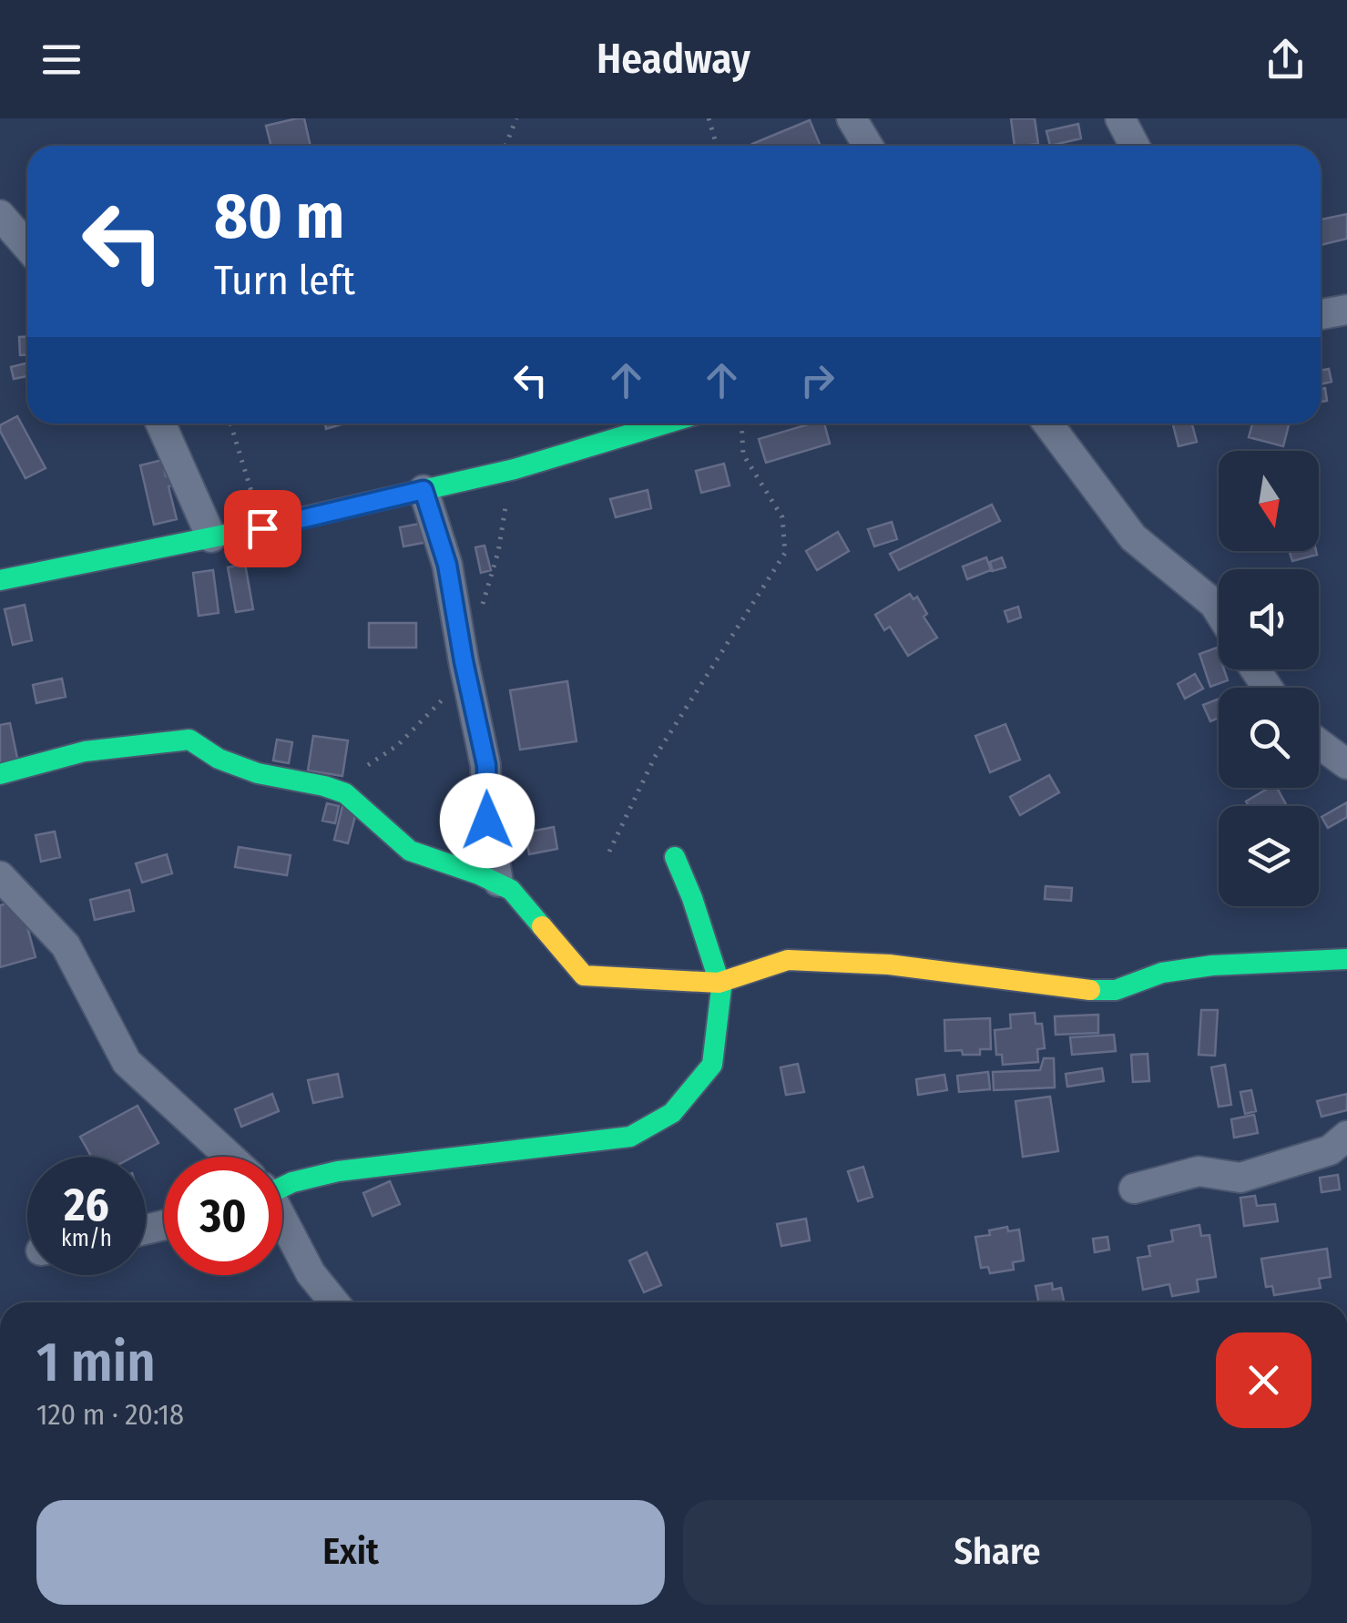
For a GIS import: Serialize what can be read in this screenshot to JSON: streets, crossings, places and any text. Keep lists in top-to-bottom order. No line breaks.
{"north":"bottom","page":{"header":"Headway","turn":["80 m","Turn left"],"speed":"26 km/h","limit":"30","heading":["1 min","120 m · 20:18"],"buttons":["Exit","Share"]}}
